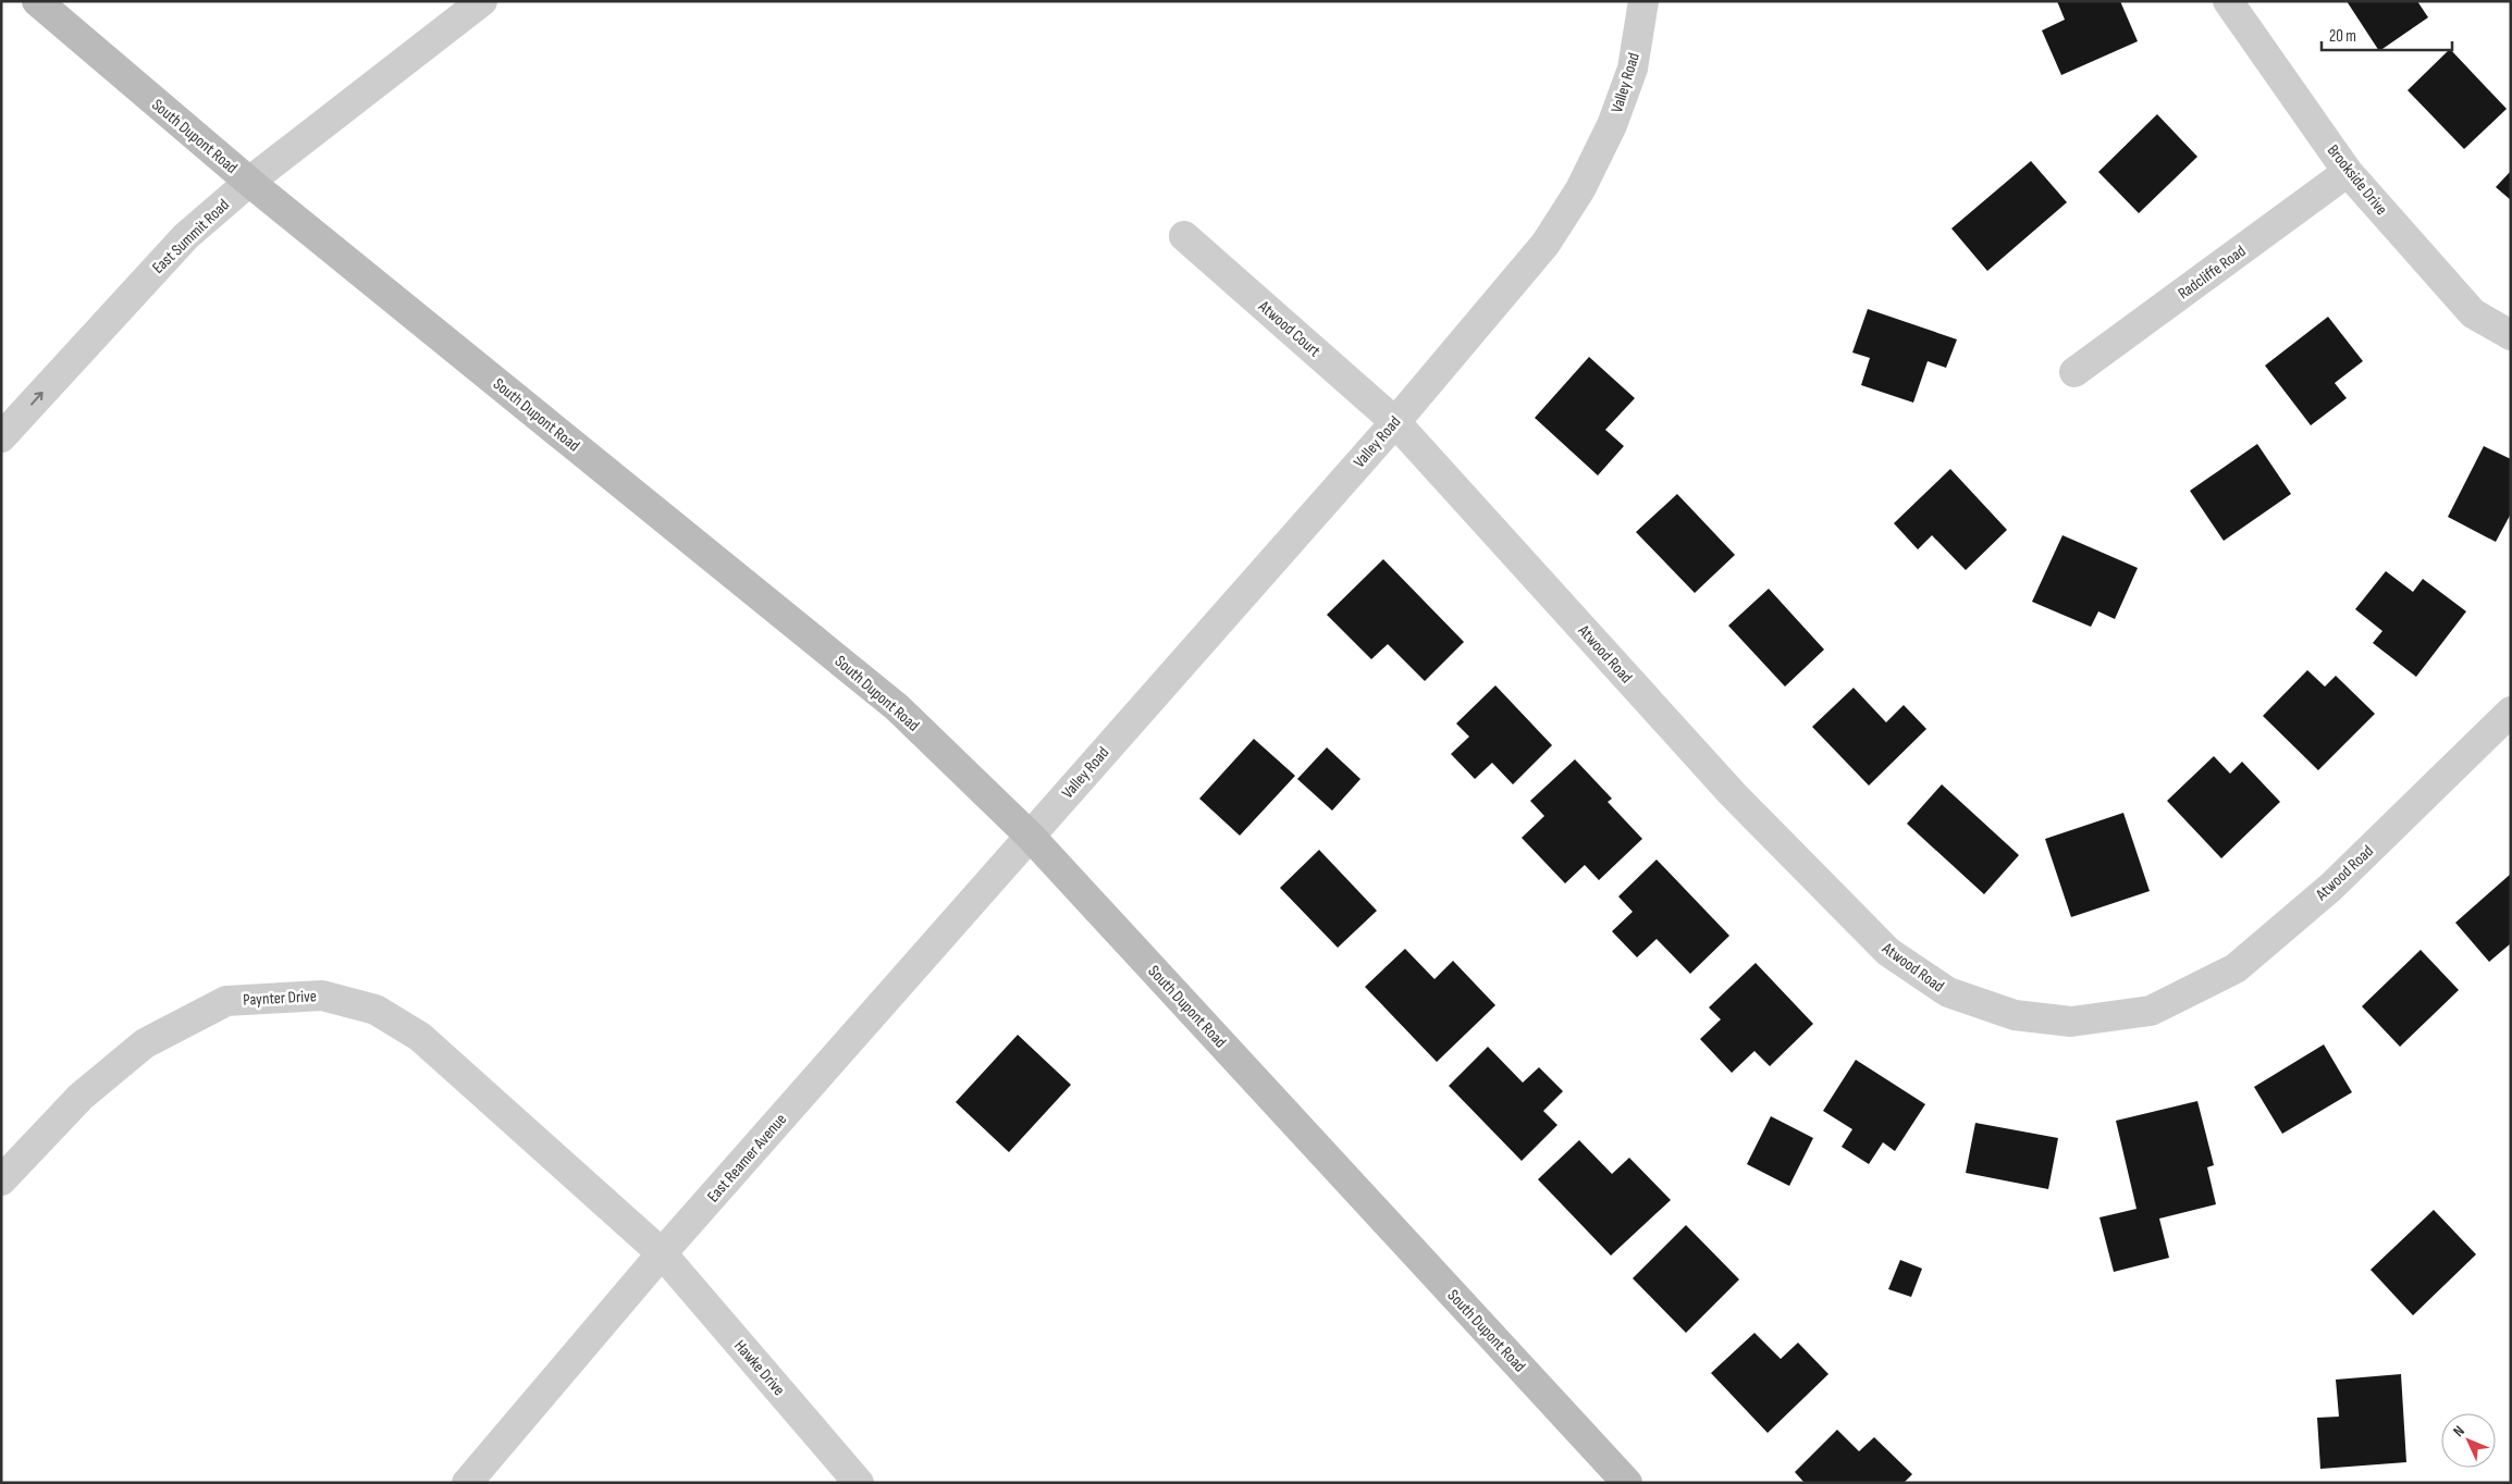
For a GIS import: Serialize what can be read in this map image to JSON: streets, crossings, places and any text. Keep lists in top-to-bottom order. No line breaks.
{"streets":{"street":["Valley Road","South Dupont Road","Brookside Drive","East Summit Road","Radcliffe Road","Atwood Court","Atwood Road","Paynter Drive","East Reamer Avenue","Hawke Drive"]},"crossings":[["Valley Road","South Dupont Road"],["Valley Road","Atwood Court"],["Valley Road","Atwood Road"],["Valley Road","East Reamer Avenue"],["South Dupont Road","East Summit Road"],["South Dupont Road","East Reamer Avenue"],["Brookside Drive","Radcliffe Road"],["Atwood Court","Atwood Road"],["Paynter Drive","East Reamer Avenue"],["Paynter Drive","Hawke Drive"],["East Reamer Avenue","Hawke Drive"]],"one_way":["East Summit Road"],"scale_bar":"20 m","north":"top left"}
